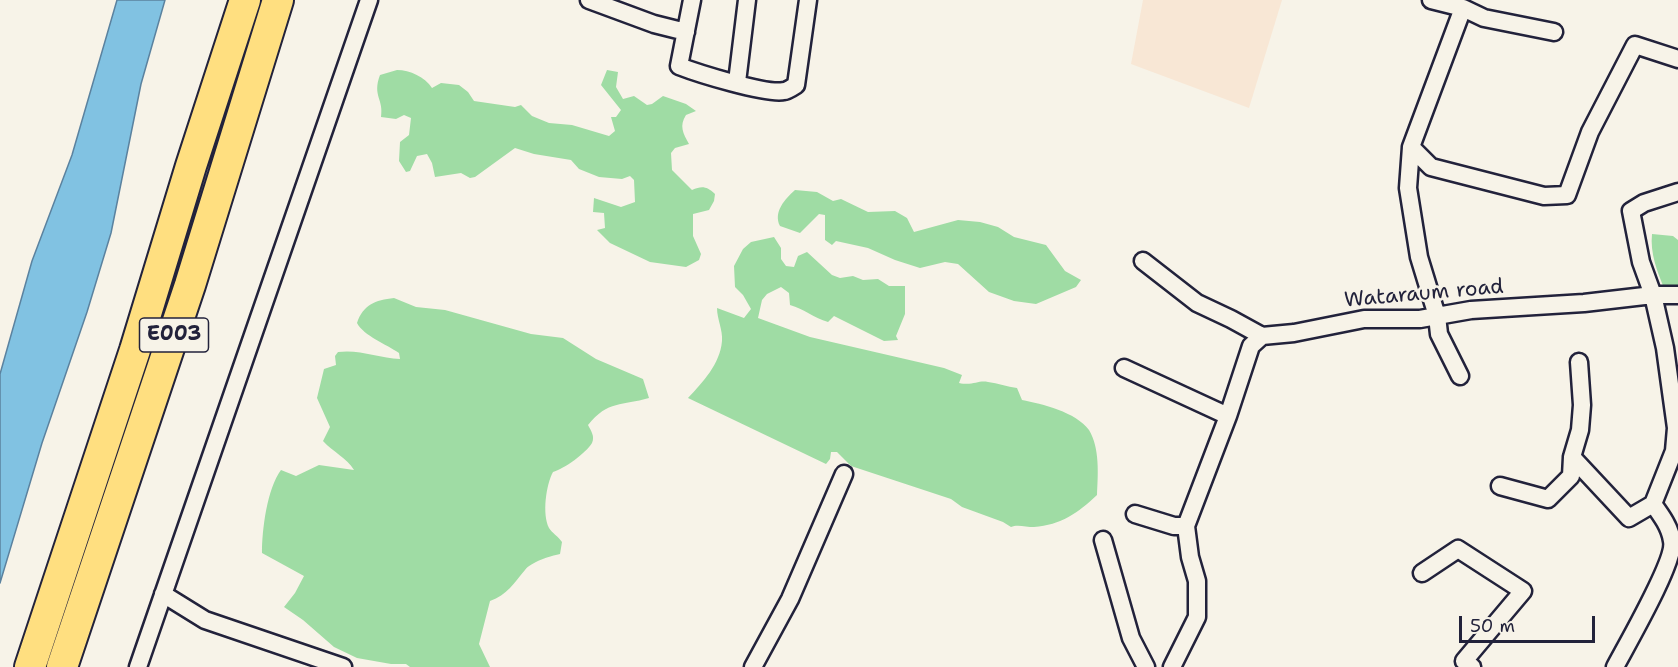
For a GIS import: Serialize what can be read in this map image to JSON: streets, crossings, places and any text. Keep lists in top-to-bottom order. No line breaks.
{"streets":{"highway":["E003"],"street":["Wataraum road"]},"scale_bar":"50 m"}
